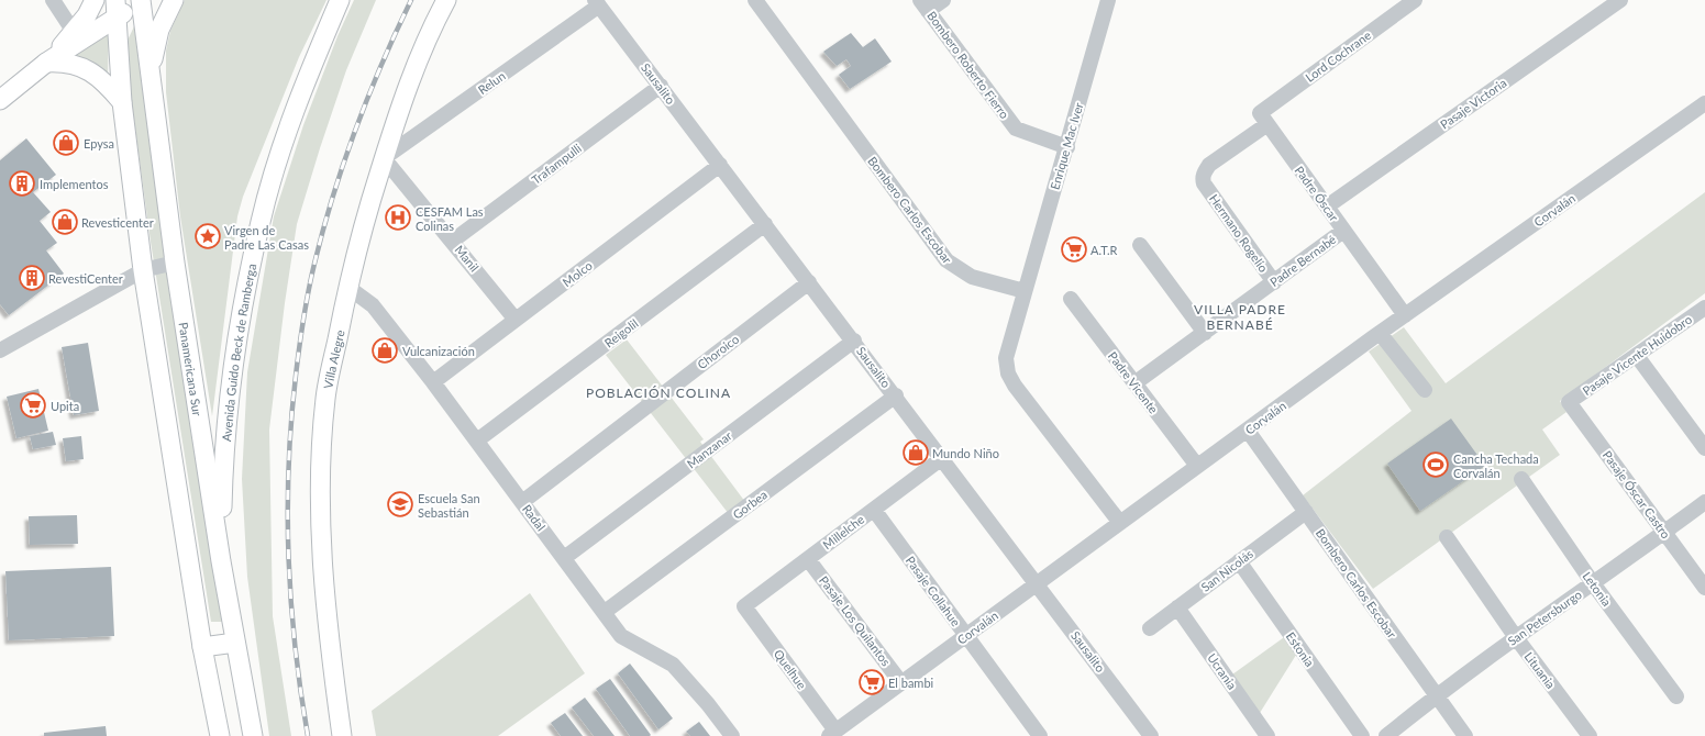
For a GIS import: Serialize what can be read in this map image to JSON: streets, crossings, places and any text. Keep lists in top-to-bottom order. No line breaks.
{"streets":{"main road":["Avenida Guido Beck de Ramberga","Villa Alegre","Panamericana Sur"],"street":["Lord Cochrane","Bombero Roberto Fierro","Relun","Sausalito","Pasaje Victoria","Enrique Mac Iver","Trafampulli","Padre Óscar","Bombero Carlos Escobar","Corvalán","Hermano Rogelio","Manil","Padre Bernabé","Molco","Reigolil","Choroico","Pasaje Vicente Huidobro","Padre Vicente","Manzanar","Pasaje Óscar Castro","Gorbea","Radal","Millelche","San Nicolás","Letonia","Pasaje Collahue","San Petersburgo","Pasaje Los Quilantos","Estonia","Quelhue","Lituania","Ucrania"]},"crossings":[["Lord Cochrane","Padre Óscar"],["Lord Cochrane","Hermano Rogelio"],["Bombero Roberto Fierro","Enrique Mac Iver"],["Relun","Sausalito"],["Relun","Manil"],["Relun","Villa Alegre"],["Sausalito","Trafampulli"],["Sausalito","Corvalán"],["Sausalito","Molco"],["Sausalito","Reigolil"],["Sausalito","Choroico"],["Sausalito","Manzanar"],["Sausalito","Gorbea"],["Sausalito","Millelche"],["Pasaje Victoria","Padre Óscar"],["Enrique Mac Iver","Bombero Carlos Escobar"],["Trafampulli","Manil"],["Padre Óscar","Corvalán"],["Padre Óscar","Padre Bernabé"],["Bombero Carlos Escobar","Corvalán"],["Bombero Carlos Escobar","San Nicolás"],["Bombero Carlos Escobar","San Petersburgo"],["Corvalán","Padre Vicente"],["Corvalán","Pasaje Collahue"],["Corvalán","Pasaje Los Quilantos"],["Corvalán","Quelhue"],["Hermano Rogelio","Padre Bernabé"],["Manil","Molco"],["Manil","Villa Alegre"],["Padre Bernabé","Padre Vicente"],["Molco","Radal"],["Reigolil","Radal"],["Choroico","Radal"],["Avenida Guido Beck de Ramberga","Panamericana Sur"],["Pasaje Vicente Huidobro","Pasaje Óscar Castro"],["Villa Alegre","Radal"],["Manzanar","Radal"],["Pasaje Óscar Castro","San Petersburgo"],["Gorbea","Radal"],["Millelche","Pasaje Collahue"],["Millelche","Pasaje Los Quilantos"],["Millelche","Quelhue"],["San Nicolás","Estonia"],["San Nicolás","Ucrania"],["Letonia","San Petersburgo"],["San Petersburgo","Lituania"]],"districts":["VILLA PADRE BERNABÉ","POBLACIÓN COLINA"],"places":{"shop":["Epysa","Revesticenter","Vulcanización","Mundo Niño"],"building":["Implementos","RevestiCenter"],"hospital":["CESFAM Las Colinas"],"place":["Virgen de Padre Las Casas"],"supermarket":["A.T.R","Upita","El bambi"],"sports":["Cancha Techada Corvalán"],"school or university":["Escuela San Sebastián"]}}
